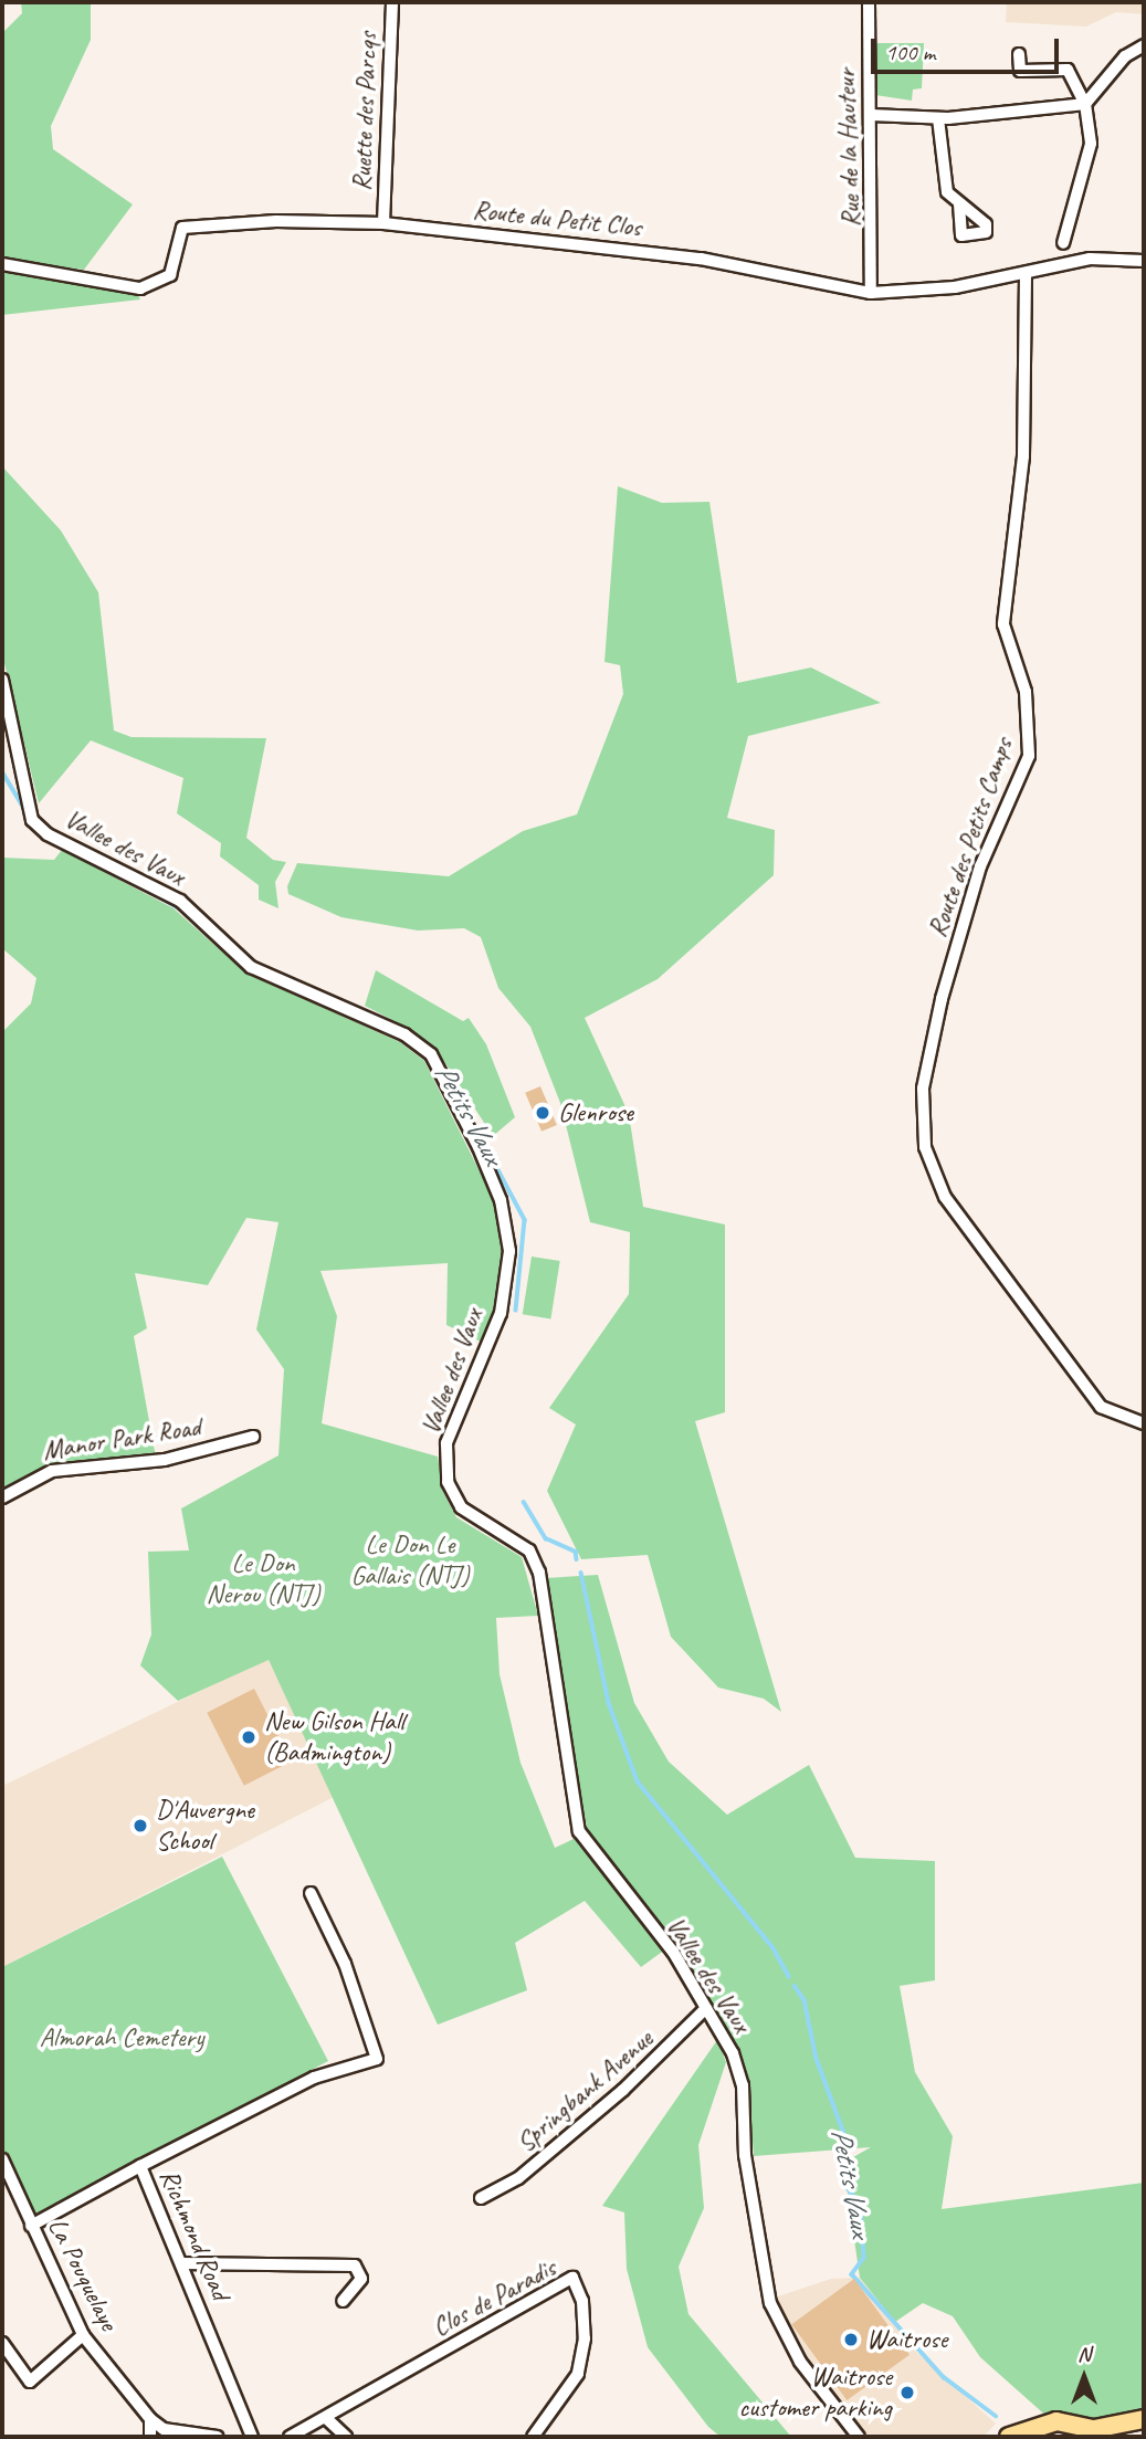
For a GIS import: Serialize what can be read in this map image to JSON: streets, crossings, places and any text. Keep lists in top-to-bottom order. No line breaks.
{"streets":{"street":["Ruette des Parcqs","Rue de la Hauteur","Route du Petit Clos","Route des Petits Camps","Vallee des Vaux","Manor Park Road","Springbank Avenue","Richmond Road","La Pouquelaye","Clos de Paradis"]},"crossings":[["Ruette des Parcqs","Route du Petit Clos"],["Rue de la Hauteur","Route du Petit Clos"],["Route du Petit Clos","Route des Petits Camps"],["Vallee des Vaux","Springbank Avenue"],["Richmond Road","La Pouquelaye"]],"water":["Petits Vaux"],"parks":["Le Don Le Gallais (NTJ)","Le Don Nerou (NTJ)","Almorah Cemetery"],"places":["Glenrose","New Gilson Hall (Badmington)","D'Auvergne School","Waitrose","Waitrose customer parking"],"scale_bar":"100 m","north":"top"}
